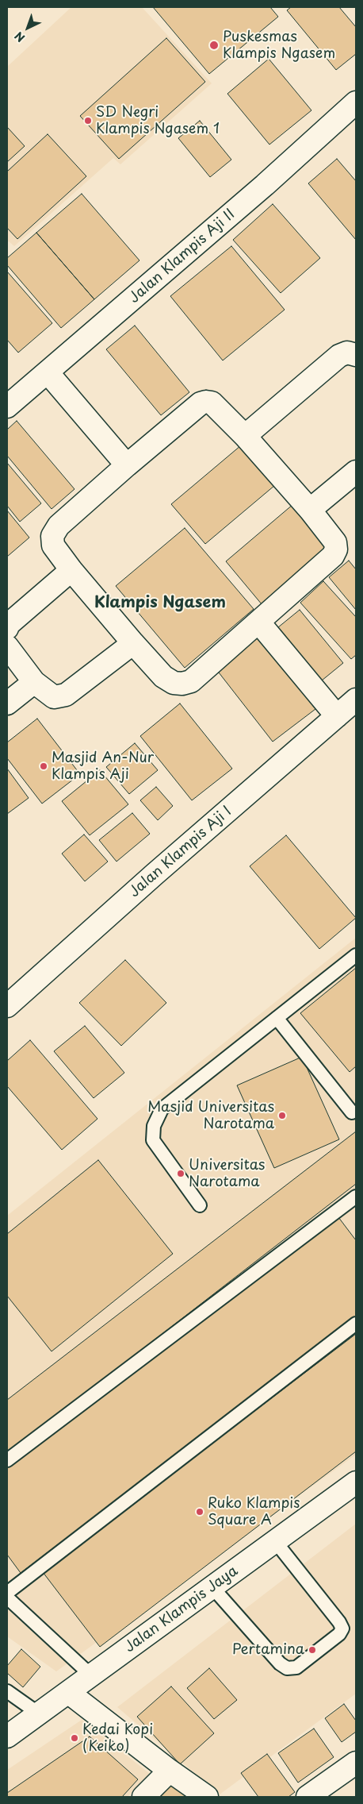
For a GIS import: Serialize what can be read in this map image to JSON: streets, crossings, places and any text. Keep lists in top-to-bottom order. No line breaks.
{"streets":{"street":["Jalan Klampis Aji II","Jalan Klampis Aji I","Jalan Klampis Jaya"]},"districts":["Klampis Ngasem"],"places":["Puskesmas Klampis Ngasem","SD Negri Klampis Ngasem 1","Masjid An-Nur Klampis Aji","Masjid Universitas Narotama","Universitas Narotama","Ruko Klampis Square A","Pertamina","Kedai Kopi (Keiko)"],"north":"bottom left"}
